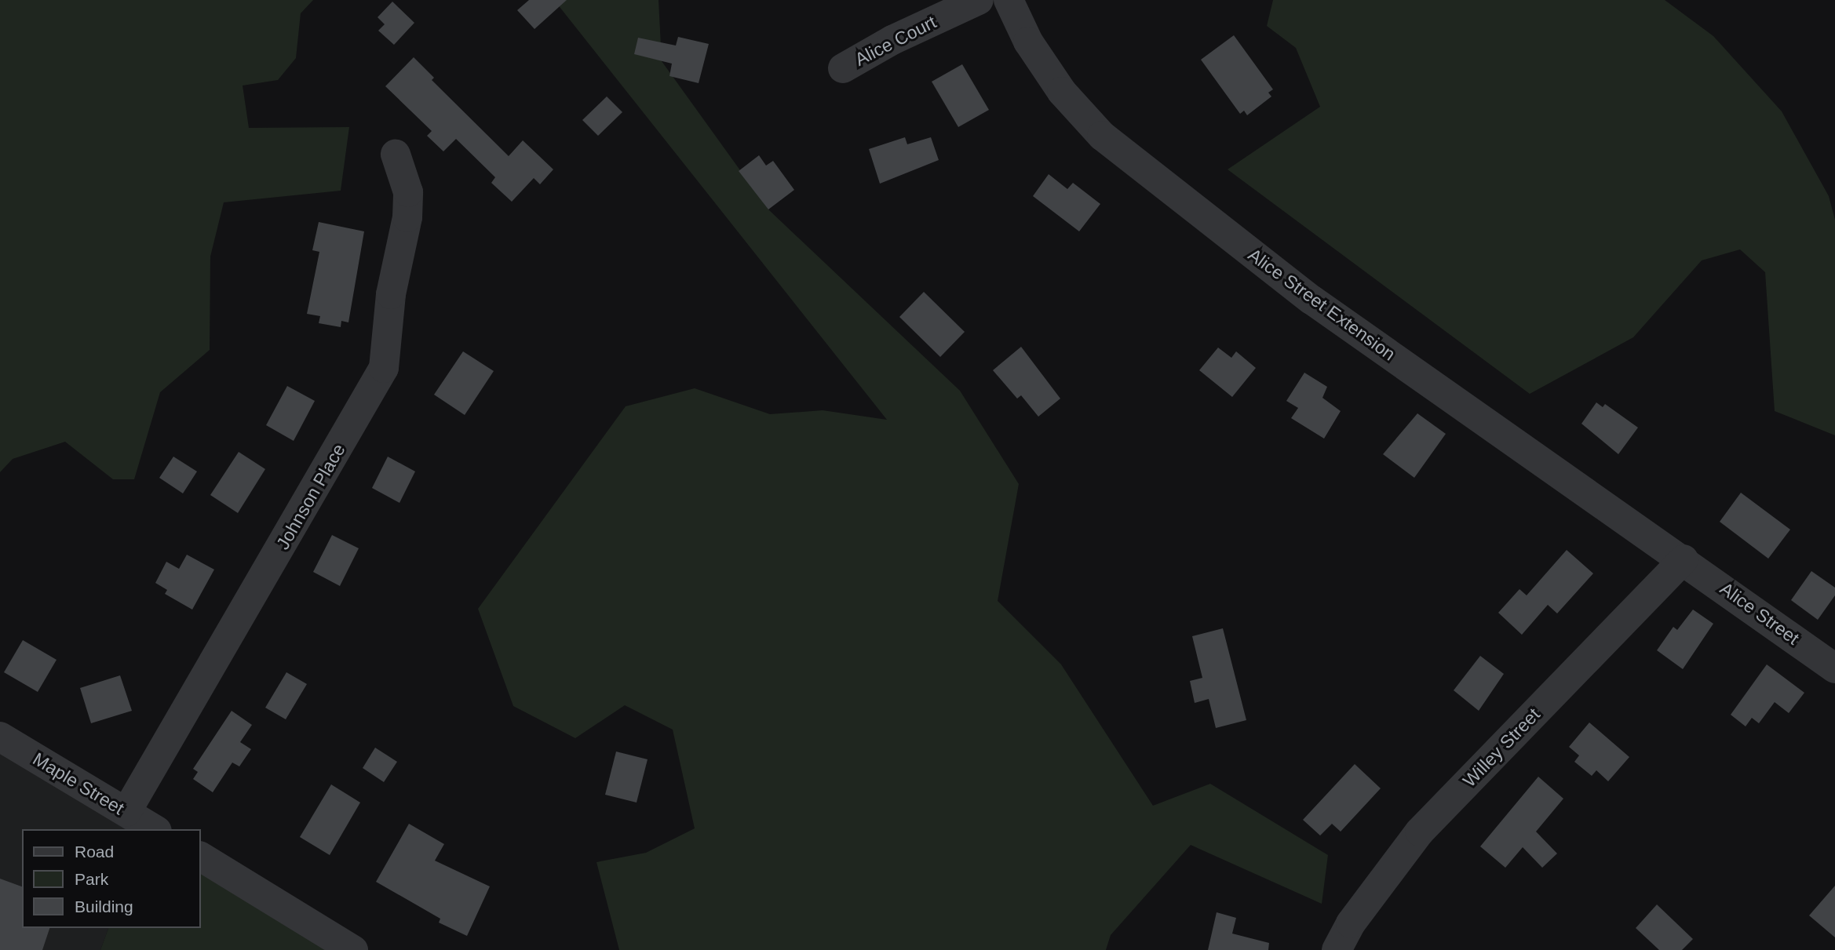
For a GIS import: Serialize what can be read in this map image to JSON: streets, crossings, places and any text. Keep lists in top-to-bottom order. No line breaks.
{"streets":{"street":["Alice Court","Alice Street Extension","Johnson Place","Alice Street","Willey Street","Maple Street"]},"crossings":[["Alice Street Extension","Alice Street"],["Alice Street Extension","Willey Street"],["Johnson Place","Maple Street"],["Alice Street","Willey Street"]],"legend":["Road","Park","Building"]}
